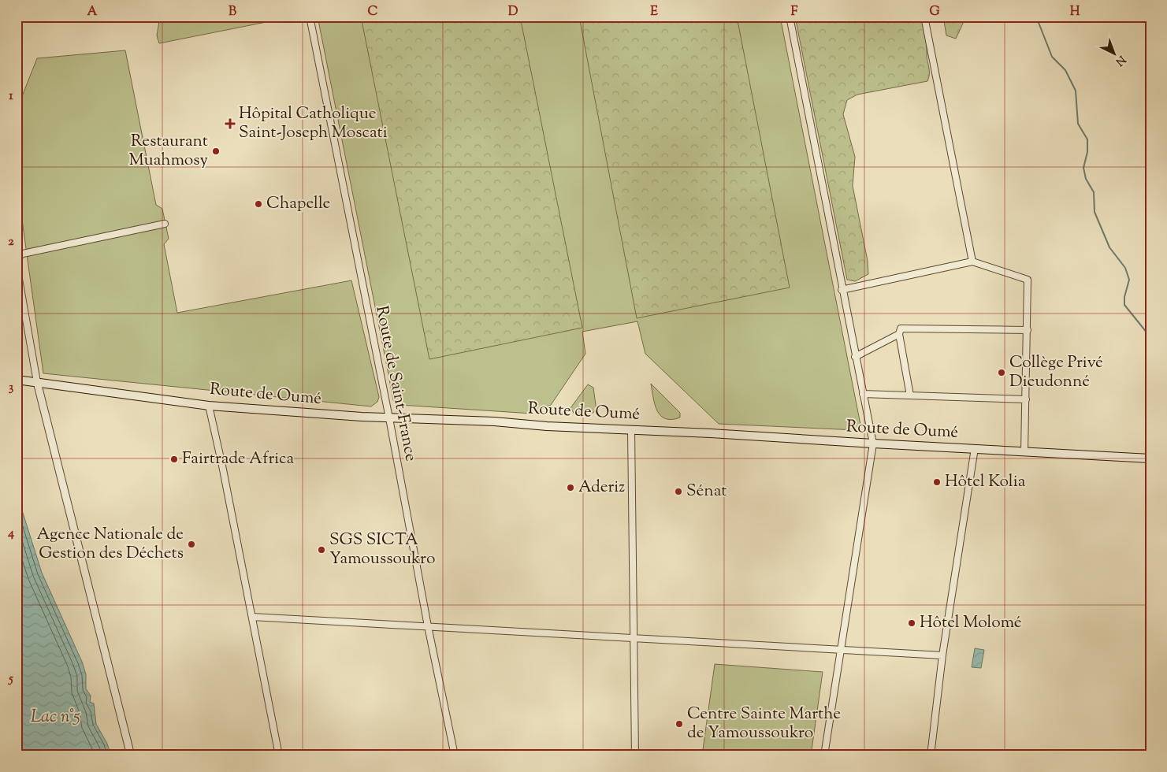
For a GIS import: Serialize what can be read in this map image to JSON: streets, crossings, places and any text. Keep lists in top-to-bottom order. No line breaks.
{"streets":{"main road":["Route de Oumé"],"street":["Route de Saint-France"]},"crossings":[["Route de Saint-France","Route de Oumé"]],"water":["Lac n°5"],"places":{"health":["Hôpital Catholique Saint-Joseph Moscati"],"other":["Restaurant Muahmosy","Chapelle","Collège Privé Dieudonné","Fairtrade Africa","Hôtel Kolia","Aderiz","Sénat","Agence Nationale de Gestion des Déchets","SGS SICTA Yamoussoukro","Hôtel Molomé","Centre Sainte Marthe de Yamoussoukro"]},"north":"bottom right","grid":{"columns":["A","B","C","D","E","F","G","H"],"rows":["1","2","3","4","5"]}}
